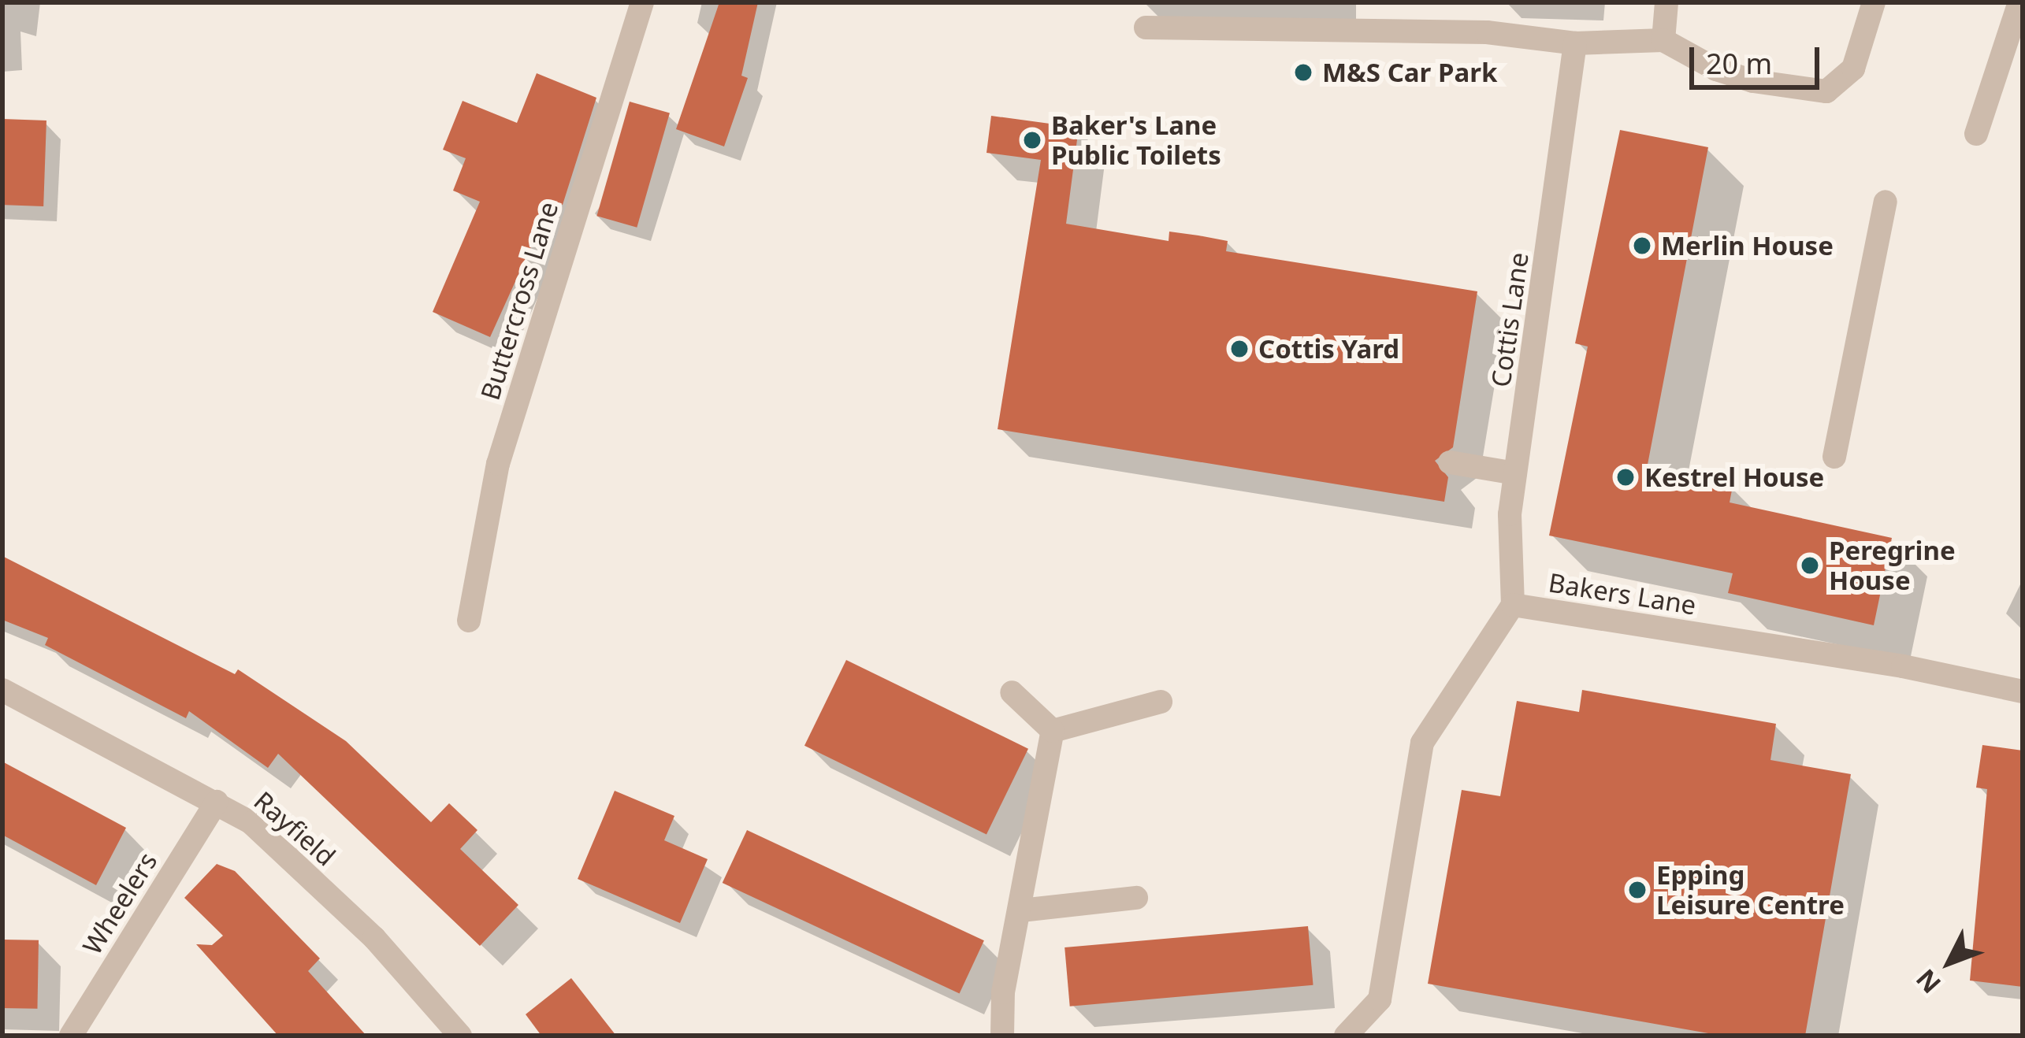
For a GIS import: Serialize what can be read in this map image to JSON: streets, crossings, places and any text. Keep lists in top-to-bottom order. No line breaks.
{"streets":{"street":["Buttercross Lane","Cottis Lane","Bakers Lane","Rayfield","Wheelers"]},"crossings":[["Cottis Lane","Bakers Lane"],["Rayfield","Wheelers"]],"places":["M&S Car Park","Baker's Lane Public Toilets","Merlin House","Cottis Yard","Kestrel House","Peregrine House","Epping Leisure Centre"],"scale_bar":"20 m","north":"bottom left"}
